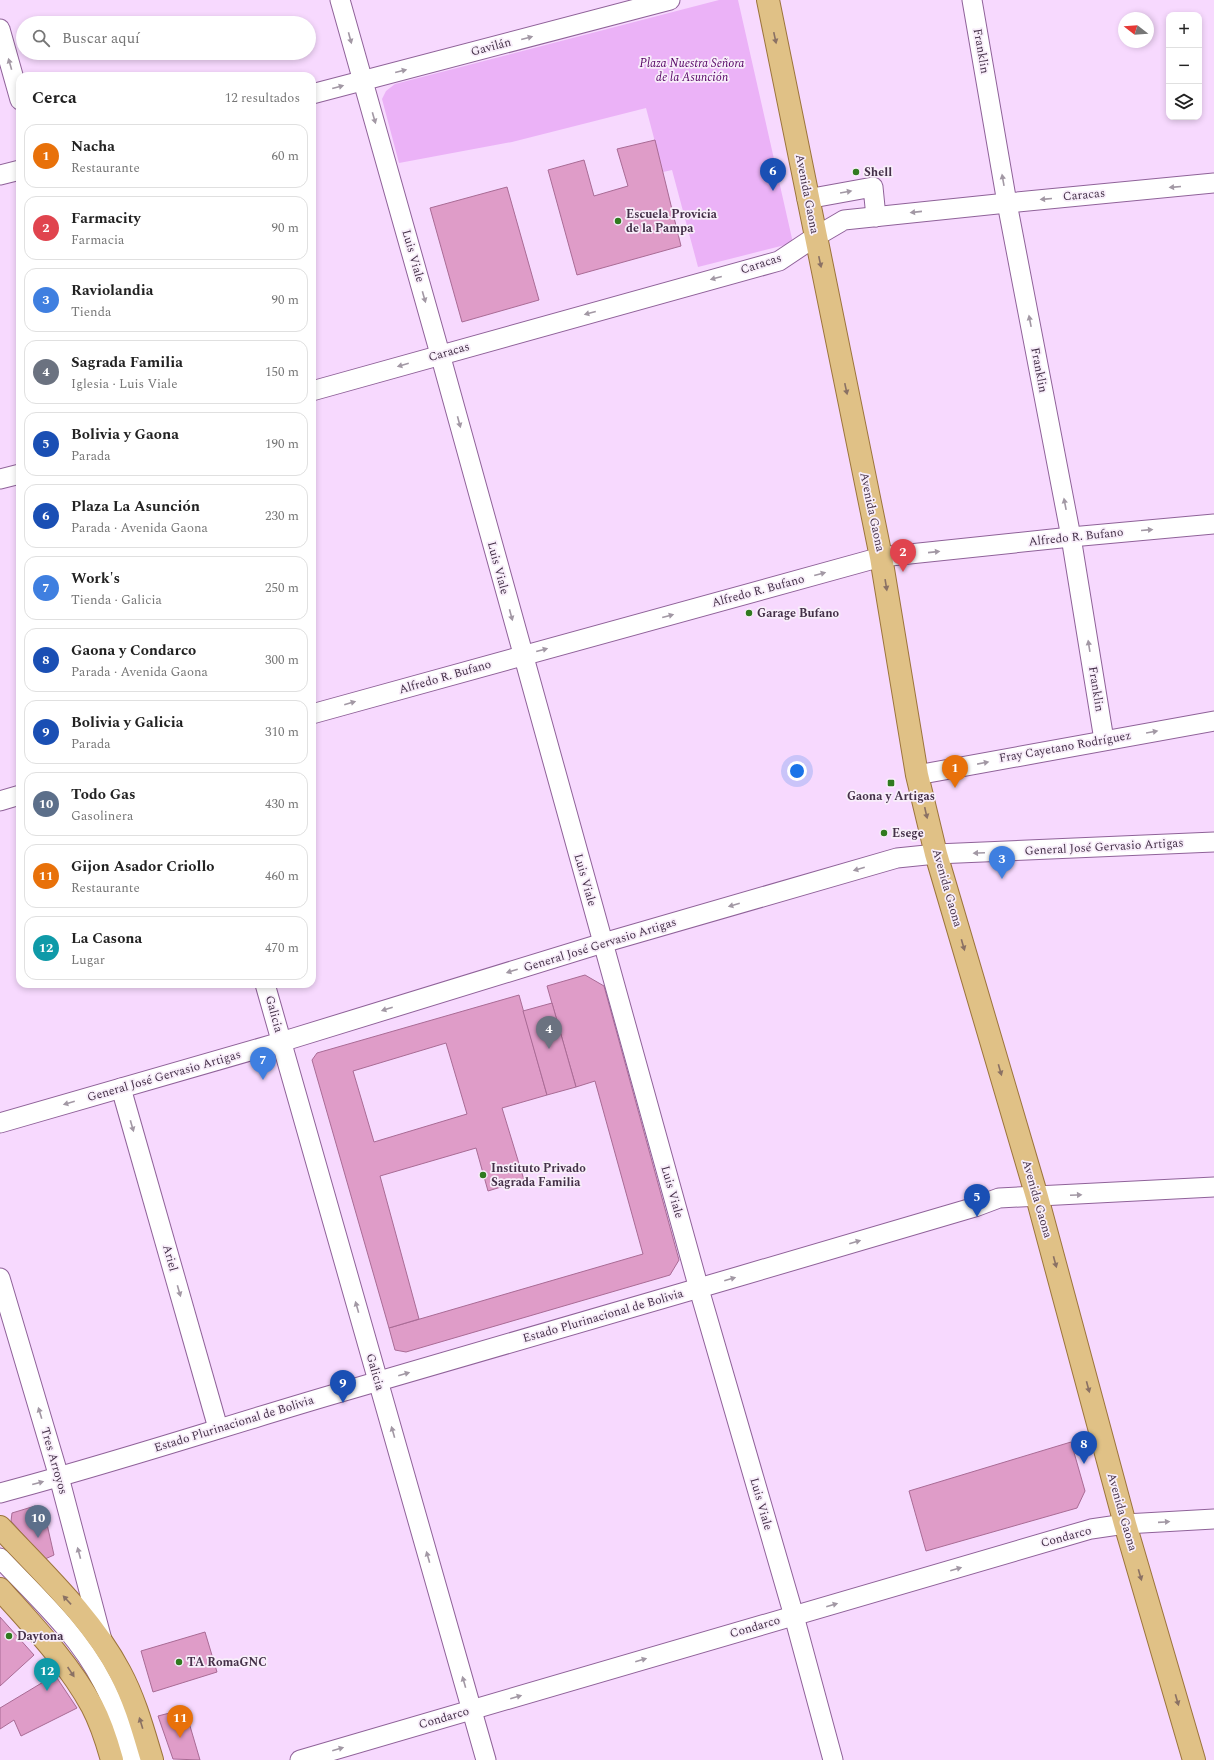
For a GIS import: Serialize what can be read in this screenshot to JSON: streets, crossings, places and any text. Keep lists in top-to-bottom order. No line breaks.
{"streets":{"main road":["Avenida Gaona"],"street":["Gavilán","Franklin","Caracas","Luis Viale","Alfredo R. Bufano","Fray Cayetano Rodríguez","General José Gervasio Artigas","Galicia","Ariel","Estado Plurinacional de Bolivia","Tres Arroyos","Condarco"]},"crossings":[["Gavilán","Luis Viale"],["Franklin","Caracas"],["Franklin","Alfredo R. Bufano"],["Franklin","Fray Cayetano Rodríguez"],["Avenida Gaona","Caracas"],["Avenida Gaona","Alfredo R. Bufano"],["Avenida Gaona","Fray Cayetano Rodríguez"],["Avenida Gaona","General José Gervasio Artigas"],["Avenida Gaona","Estado Plurinacional de Bolivia"],["Avenida Gaona","Condarco"],["Caracas","Luis Viale"],["Luis Viale","Alfredo R. Bufano"],["Luis Viale","General José Gervasio Artigas"],["Luis Viale","Estado Plurinacional de Bolivia"],["Luis Viale","Condarco"],["General José Gervasio Artigas","Galicia"],["General José Gervasio Artigas","Ariel"],["Galicia","Estado Plurinacional de Bolivia"],["Galicia","Condarco"],["Ariel","Estado Plurinacional de Bolivia"],["Estado Plurinacional de Bolivia","Tres Arroyos"]],"one_way":["Gavilán","Franklin","Avenida Gaona","Caracas","Luis Viale","Alfredo R. Bufano","Fray Cayetano Rodríguez","General José Gervasio Artigas","Galicia","Ariel","Estado Plurinacional de Bolivia","Condarco"],"parks":["Plaza Nuestra Señora de la Asunción"],"places":{"other":["Shell","Escuela Provicia de la Pampa","Garage Bufano","Esege","Instituto Privado Sagrada Familia","Daytona","TA RomaGNC"],"transit":["Gaona y Artigas"]},"north":"left","page":{"map_buttons":["+","−"],"search":"Buscar aquí","heading":["Cerca","12 resultados"],"list":[{"mark":"1","name":"Nacha","note":"Restaurante","value":"60 m"},{"mark":"2","name":"Farmacity","note":"Farmacia","value":"90 m"},{"mark":"3","name":"Raviolandia","note":"Tienda","value":"90 m"},{"mark":"4","name":"Sagrada Familia","note":"Iglesia · Luis Viale","value":"150 m"},{"mark":"5","name":"Bolivia y Gaona","note":"Parada","value":"190 m"},{"mark":"6","name":"Plaza La Asunción","note":"Parada · Avenida Gaona","value":"230 m"},{"mark":"7","name":"Work's","note":"Tienda · Galicia","value":"250 m"},{"mark":"8","name":"Gaona y Condarco","note":"Parada · Avenida Gaona","value":"300 m"},{"mark":"9","name":"Bolivia y Galicia","note":"Parada","value":"310 m"},{"mark":"10","name":"Todo Gas","note":"Gasolinera","value":"430 m"},{"mark":"11","name":"Gijon Asador Criollo","note":"Restaurante","value":"460 m"},{"mark":"12","name":"La Casona","note":"Lugar","value":"470 m"}],"pins":["6","2","1","3","4","7","5","9","8","10","12","11"]}}
